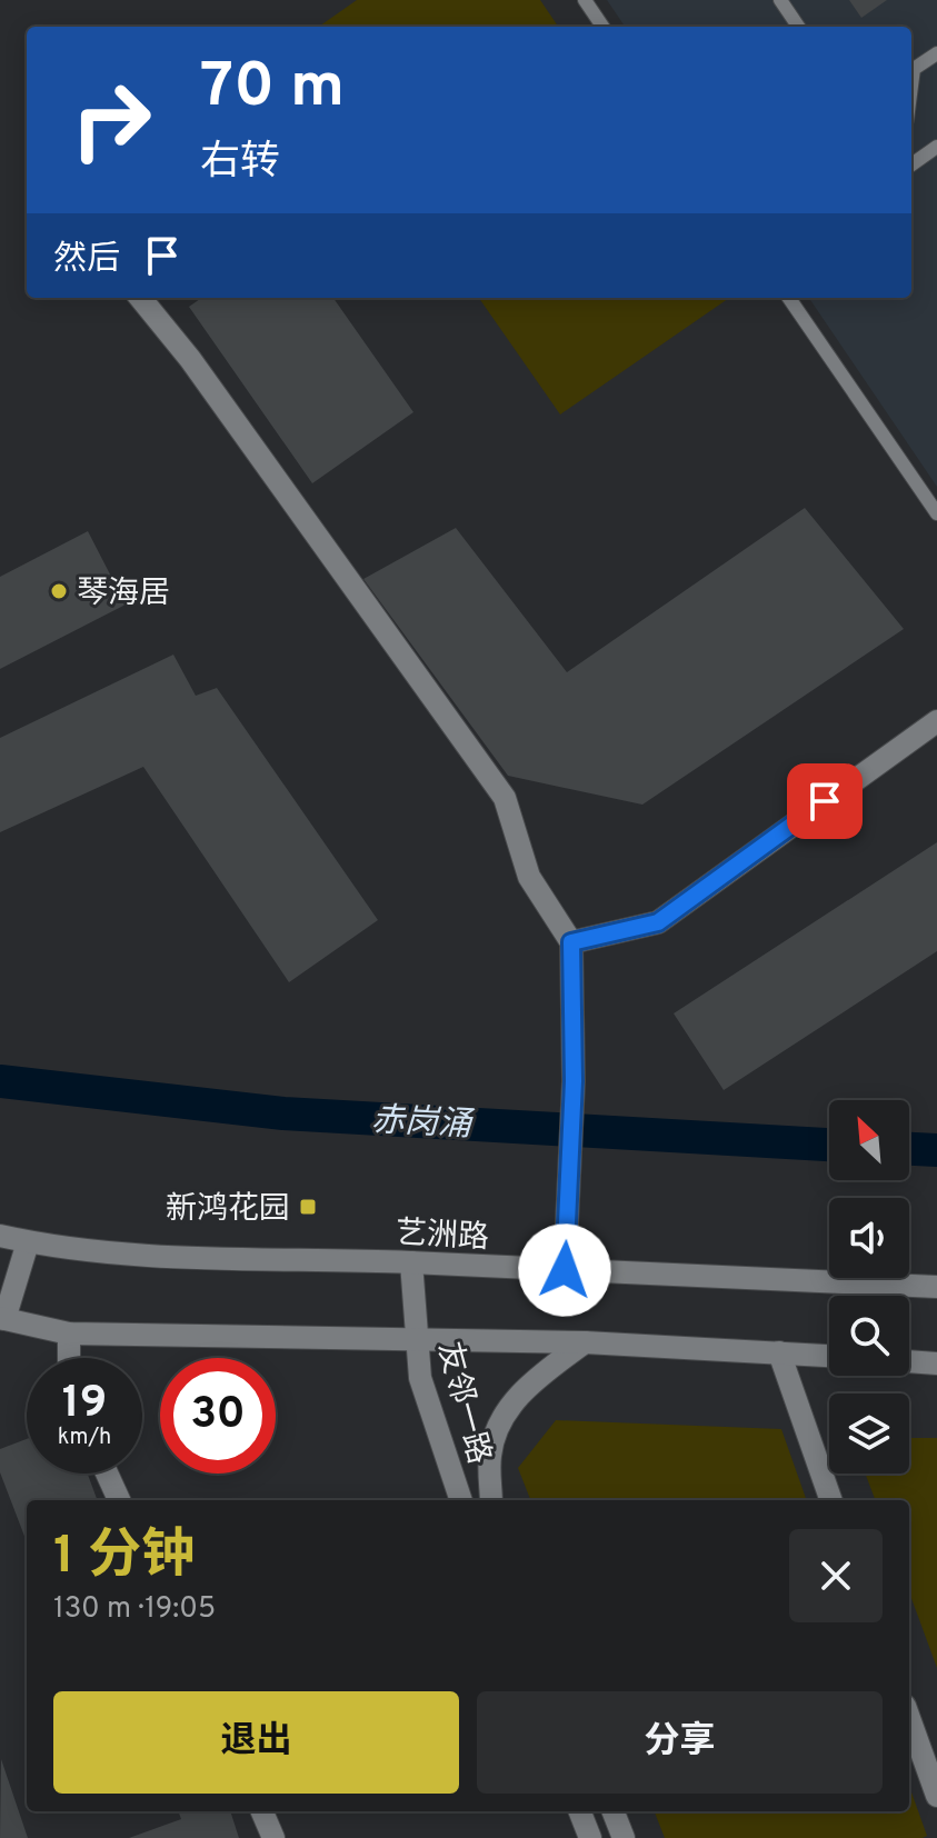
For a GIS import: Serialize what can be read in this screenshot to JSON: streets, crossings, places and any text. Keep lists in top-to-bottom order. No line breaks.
{"streets":{"street":["艺洲路","友邻一路"]},"crossings":[["艺洲路","友邻一路"]],"water":["赤岗涌"],"places":{"other":["琴海居"],"transit":["新鸿花园"]},"north":"top left","page":{"turn":["70 m","右转"],"then":"然后","speed":"19 km/h","limit":"30","heading":["1 分钟","130 m · 19:05"],"buttons":["退出","分享"]}}
